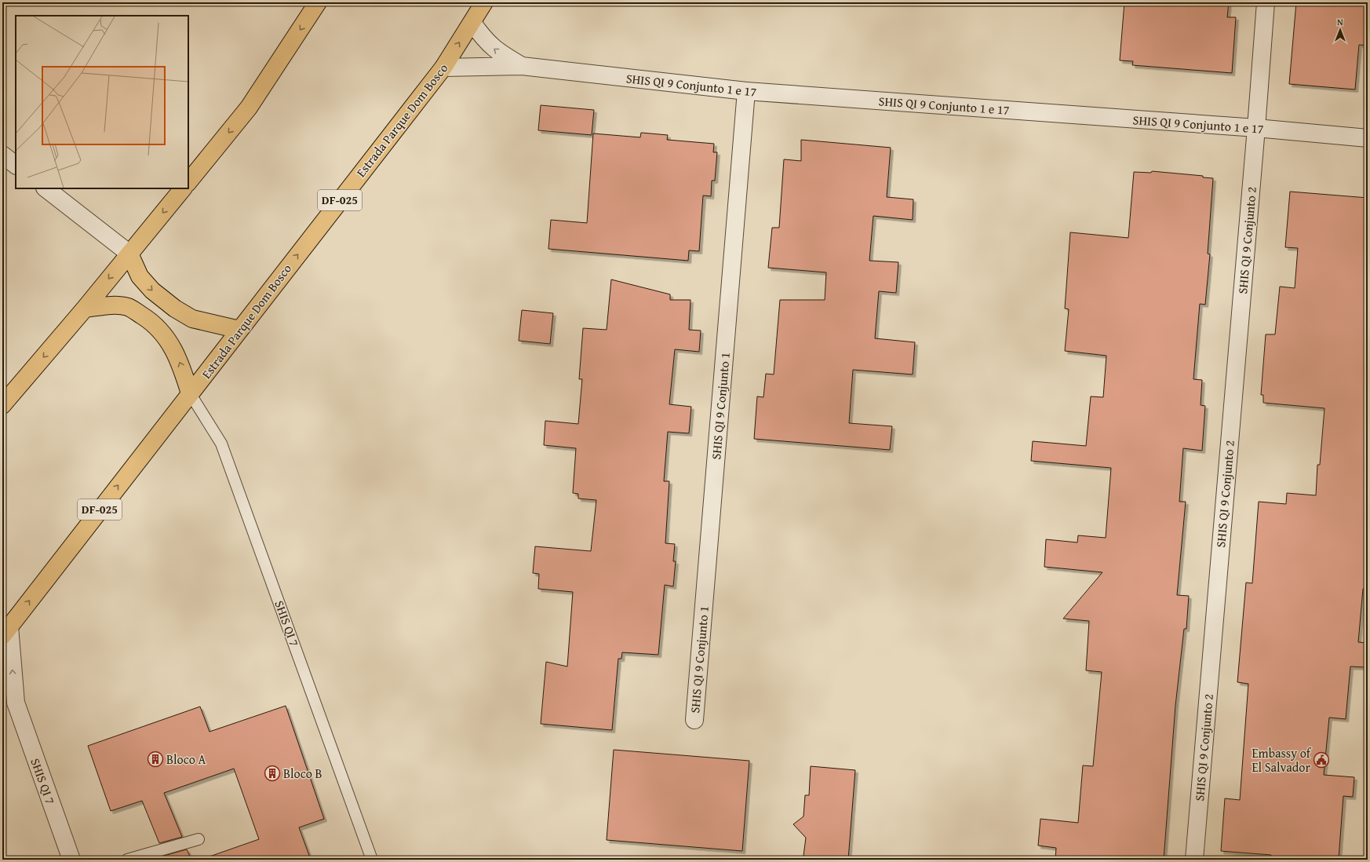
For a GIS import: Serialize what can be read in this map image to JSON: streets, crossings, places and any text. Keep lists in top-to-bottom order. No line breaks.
{"streets":{"main road":["Estrada Parque Dom Bosco","DF-025"],"street":["SHIS QI 9 Conjunto 1 e 17","SHIS QI 9 Conjunto 2","SHIS QI 9 Conjunto 1","SHIS QI 7"]},"crossings":[["SHIS QI 9 Conjunto 1 e 17","Estrada Parque Dom Bosco"],["SHIS QI 9 Conjunto 1 e 17","SHIS QI 9 Conjunto 2"],["SHIS QI 9 Conjunto 1 e 17","SHIS QI 9 Conjunto 1"],["Estrada Parque Dom Bosco","SHIS QI 7"]],"places":{"building":["Bloco A","Bloco B"],"public building":["Embassy of El Salvador"]},"north":"top"}
